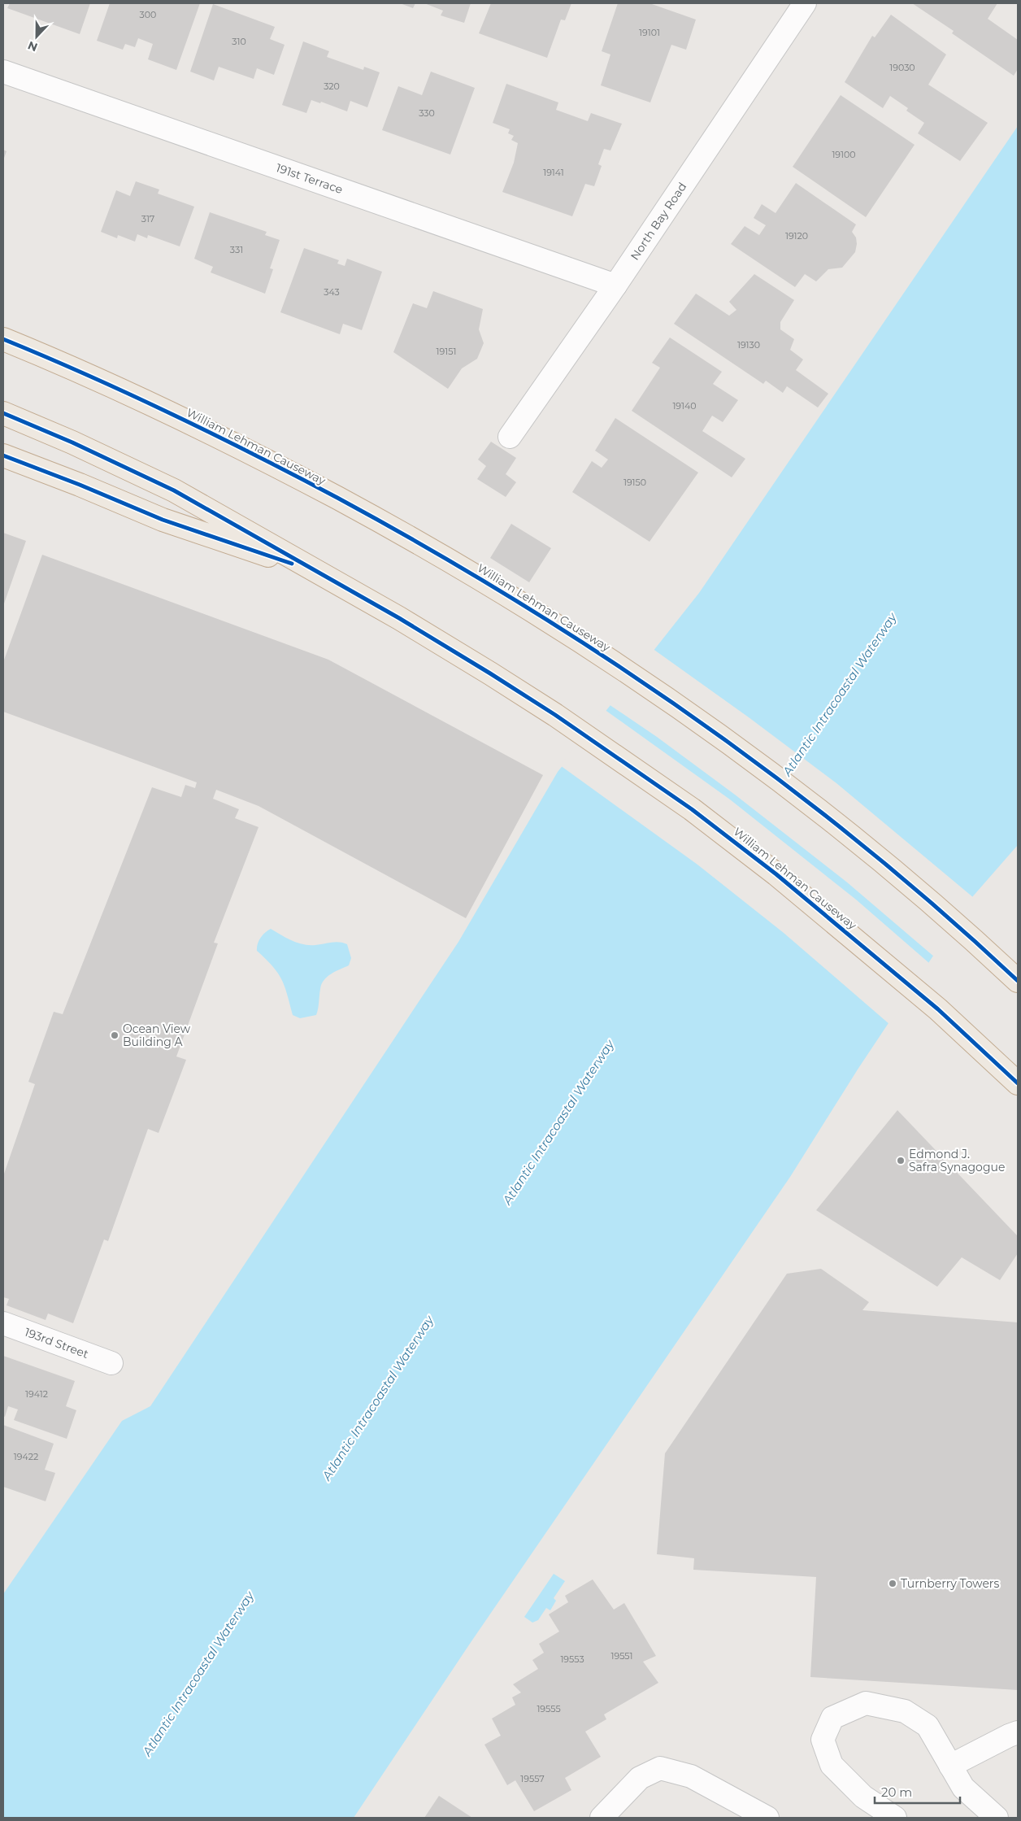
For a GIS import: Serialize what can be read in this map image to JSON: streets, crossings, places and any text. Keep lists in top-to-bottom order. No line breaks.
{"streets":{"highway":["William Lehman Causeway"],"street":["191st Terrace","North Bay Road","193rd Street"]},"crossings":[["191st Terrace","North Bay Road"]],"water":["Atlantic Intracoastal Waterway"],"places":["Ocean View Building A","Edmond J. Safra Synagogue","Turnberry Towers"],"house_numbers":["300","19101","310","19030","320","330","19100","19141","317","19120","331","343","19130","19151","19140","19150","19412","19422","19551","19553","19555","19557"],"scale_bar":"20 m","north":"bottom"}
